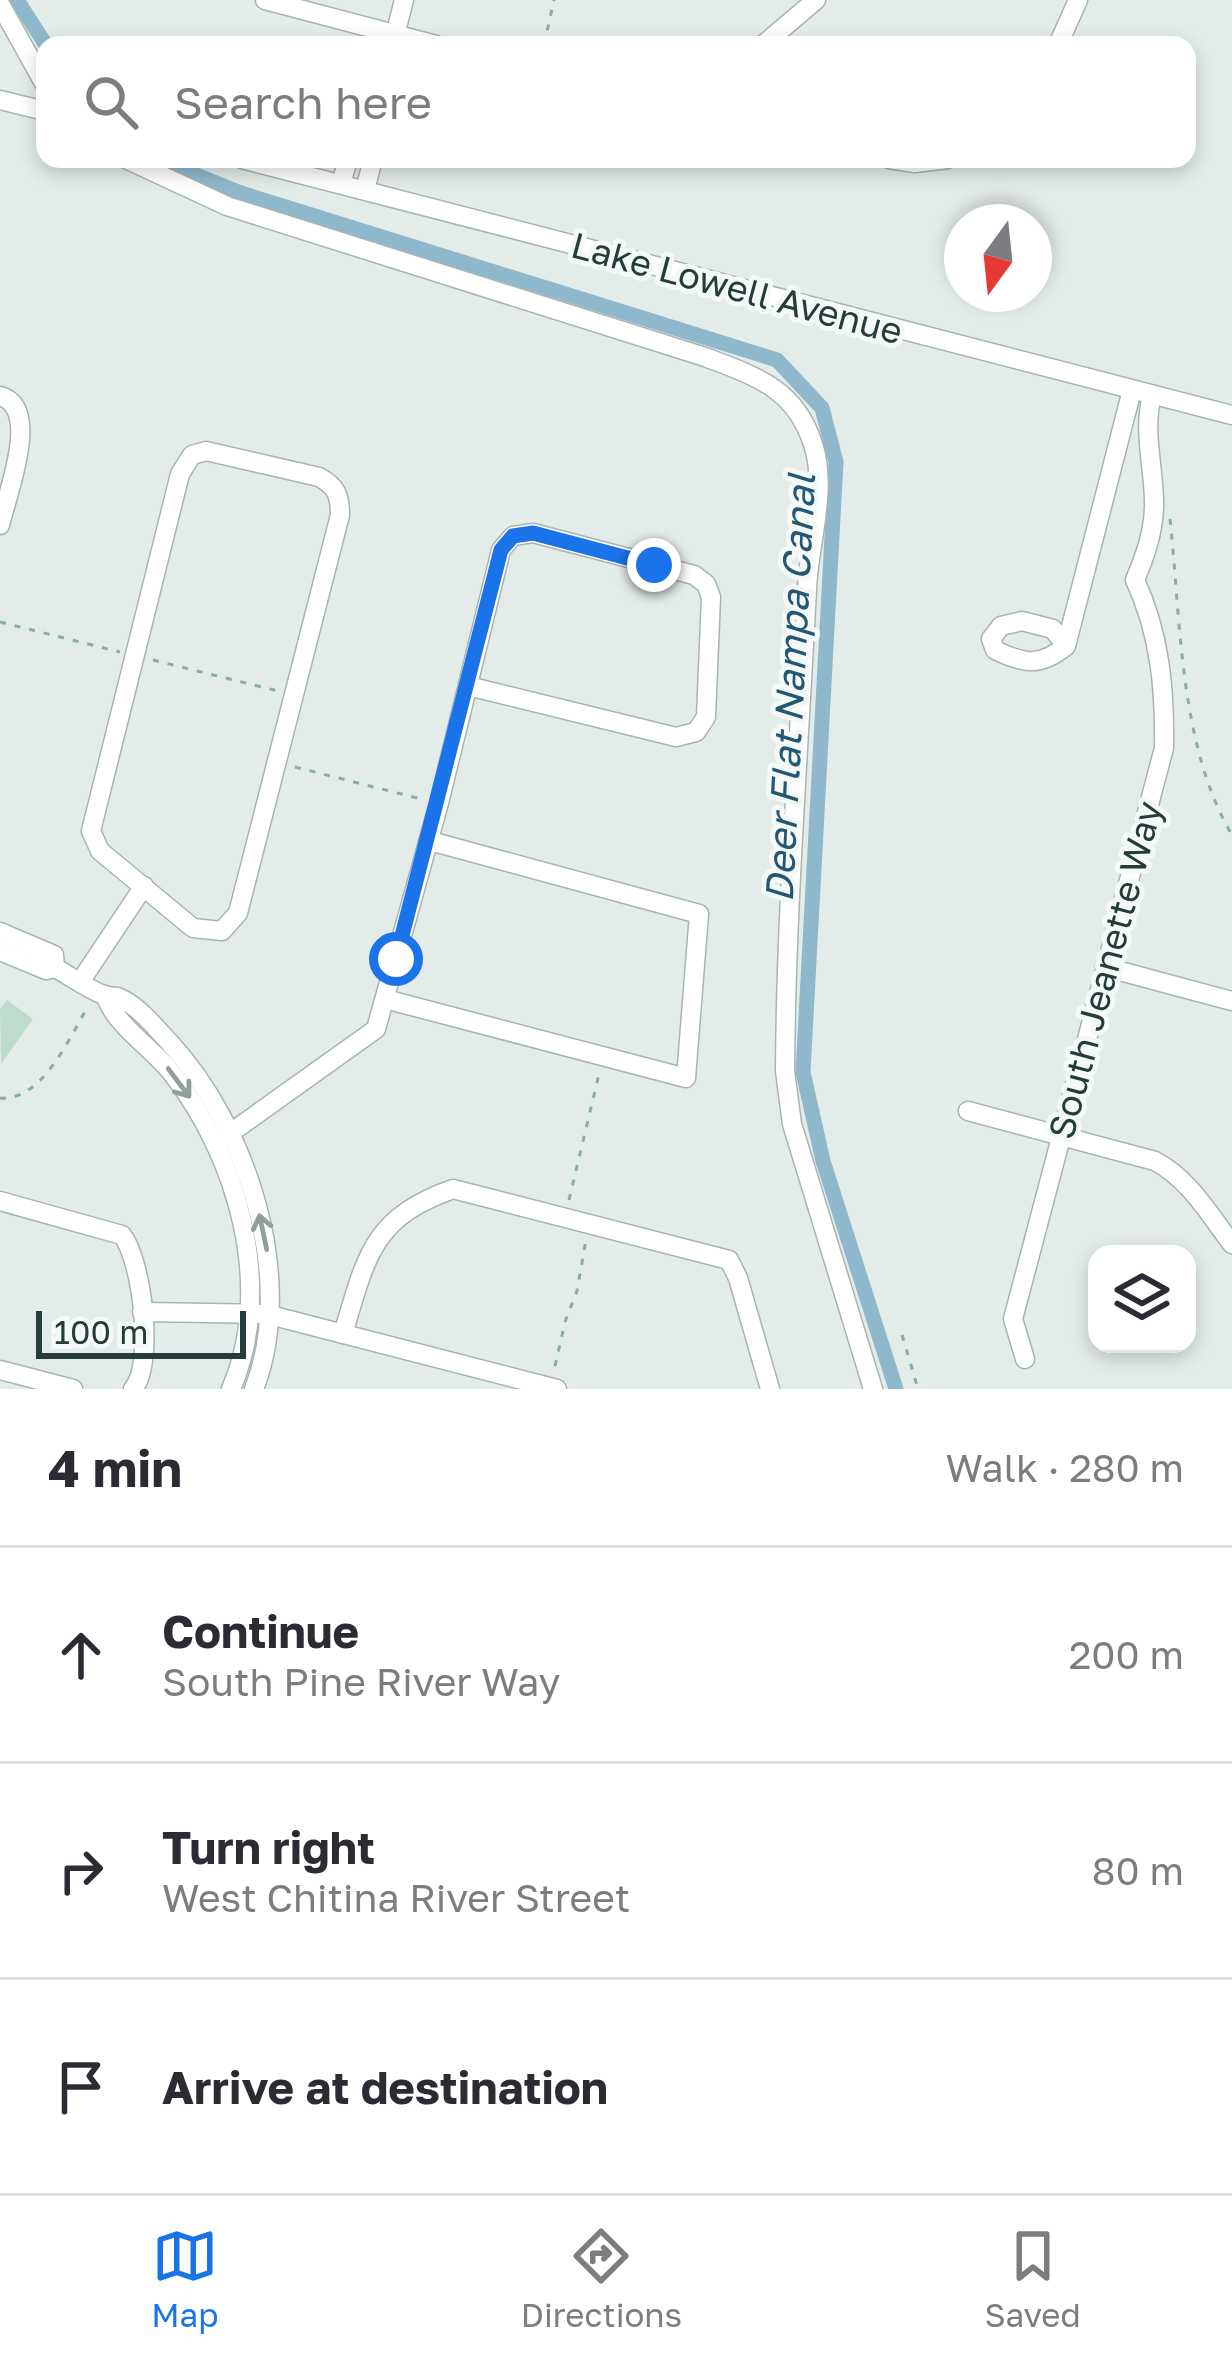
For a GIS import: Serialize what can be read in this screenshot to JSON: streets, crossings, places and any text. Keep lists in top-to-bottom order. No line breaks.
{"streets":{"street":["Lake Lowell Avenue","South Jeanette Way"]},"crossings":[["Lake Lowell Avenue","South Jeanette Way"]],"water":["Deer Flat Nampa Canal"],"scale_bar":"100 m","north":"bottom","page":{"search":"Search here","scale":"100 m","heading":["4 min","Walk · 280 m"],"list":[["Continue","South Pine River Way","200 m"],["Turn right","West Chitina River Street","80 m"],"Arrive at destination"],"nav":["Map","Directions","Saved"]}}
